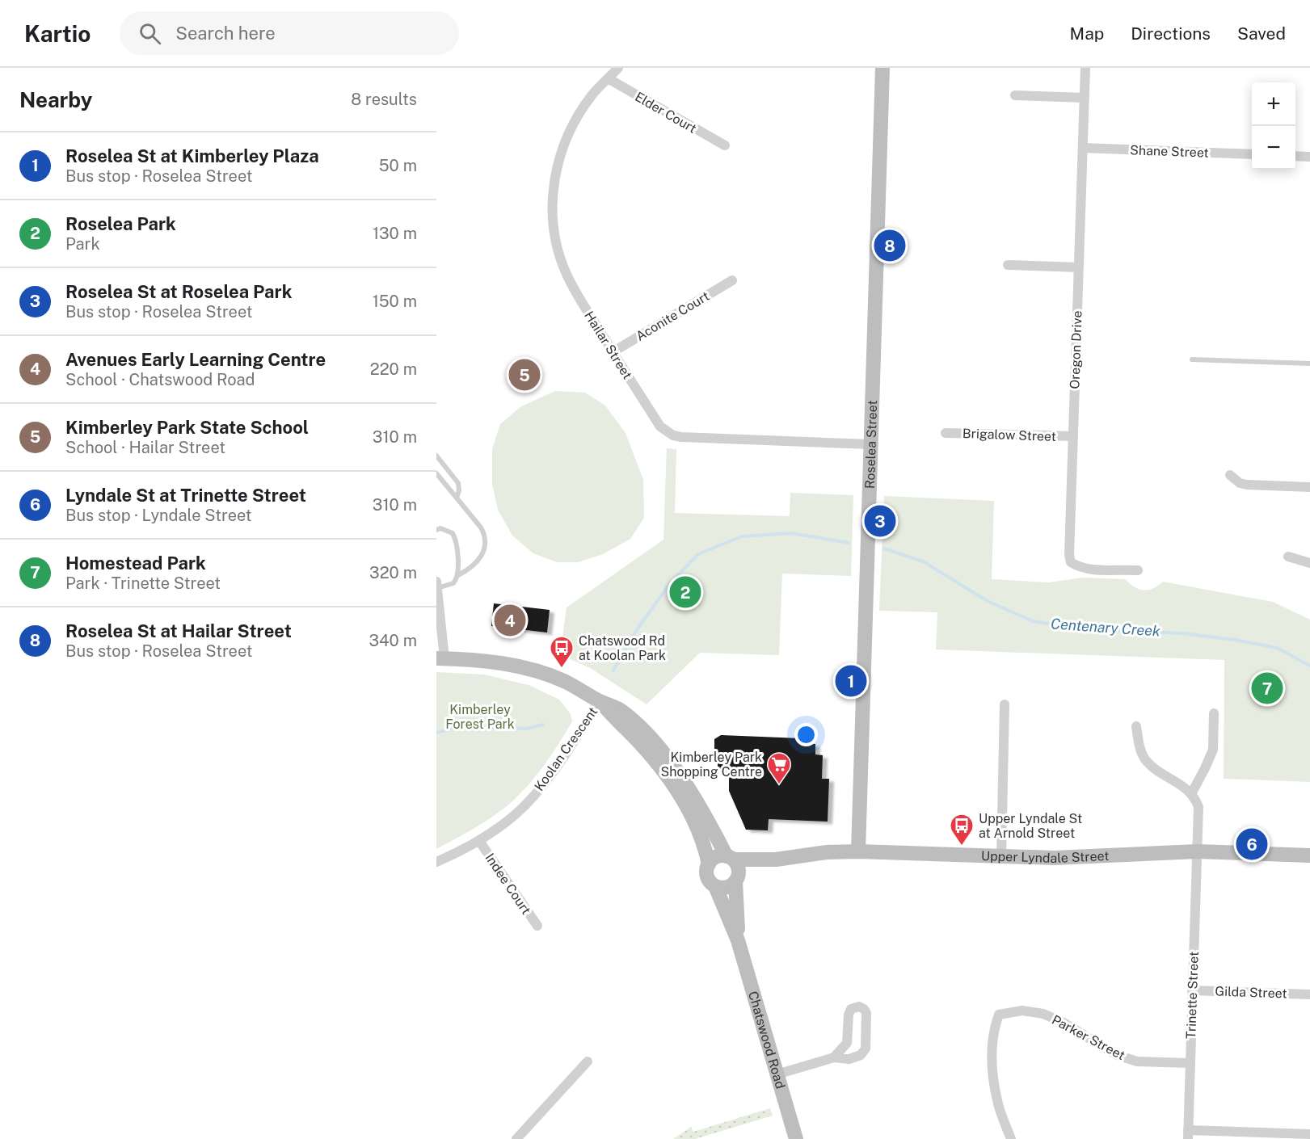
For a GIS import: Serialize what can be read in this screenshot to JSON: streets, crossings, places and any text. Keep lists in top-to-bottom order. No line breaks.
{"streets":{"street":["Elder Court","Shane Street","Aconite Court","Hailar Street","Oregon Drive","Brigalow Street","Roselea Street","Koolan Crescent","Upper Lyndale Street","Indee Court","Gilda Street","Trinette Street","Parker Street","Chatswood Road"]},"crossings":[["Elder Court","Hailar Street"],["Shane Street","Oregon Drive"],["Aconite Court","Hailar Street"],["Hailar Street","Roselea Street"],["Oregon Drive","Brigalow Street"],["Roselea Street","Upper Lyndale Street"],["Koolan Crescent","Indee Court"],["Upper Lyndale Street","Trinette Street"],["Upper Lyndale Street","Chatswood Road"],["Gilda Street","Trinette Street"],["Trinette Street","Parker Street"]],"water":["Centenary Creek"],"parks":["Kimberley Forest Park"],"places":{"bus stop":["Chatswood Rd at Koolan Park","Upper Lyndale St at Arnold Street"],"supermarket":["Kimberley Park Shopping Centre"]},"page":{"header":"Kartio","search":"Search here","nav":["Map","Directions","Saved"],"heading":["Nearby","8 results"],"map_buttons":["+","−"],"list":[{"mark":"1","name":"Roselea St at Kimberley Plaza","note":"Bus stop · Roselea Street","value":"50 m"},{"mark":"2","name":"Roselea Park","note":"Park","value":"130 m"},{"mark":"3","name":"Roselea St at Roselea Park","note":"Bus stop · Roselea Street","value":"150 m"},{"mark":"4","name":"Avenues Early Learning Centre","note":"School · Chatswood Road","value":"220 m"},{"mark":"5","name":"Kimberley Park State School","note":"School · Hailar Street","value":"310 m"},{"mark":"6","name":"Lyndale St at Trinette Street","note":"Bus stop · Lyndale Street","value":"310 m"},{"mark":"7","name":"Homestead Park","note":"Park · Trinette Street","value":"320 m"},{"mark":"8","name":"Roselea St at Hailar Street","note":"Bus stop · Roselea Street","value":"340 m"}],"pins":["8","5","3","2","4","1","7","6"]}}
